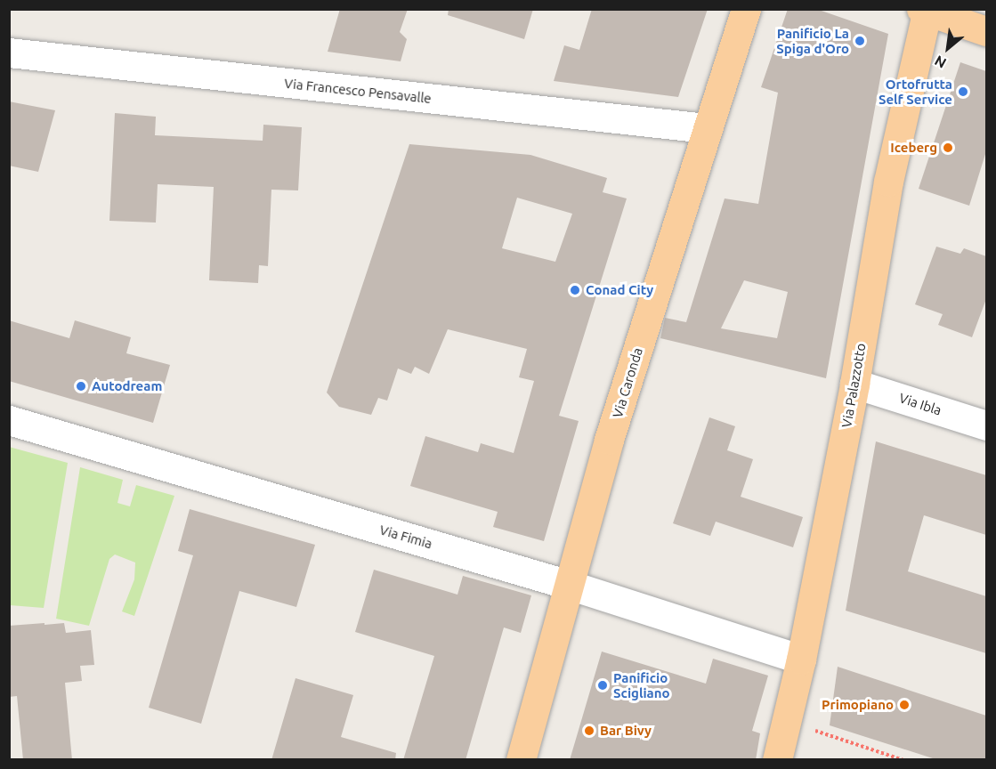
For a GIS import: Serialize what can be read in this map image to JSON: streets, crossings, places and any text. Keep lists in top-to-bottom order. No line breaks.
{"streets":{"main road":["Via Caronda","Via Palazzotto"],"street":["Via Francesco Pensavalle","Via Ibla","Via Fimia"]},"crossings":[["Via Francesco Pensavalle","Via Caronda"],["Via Caronda","Via Fimia"],["Via Palazzotto","Via Ibla"],["Via Palazzotto","Via Fimia"]],"places":["Panificio La Spiga d'Oro","Ortofrutta Self Service","Iceberg","Conad City","Autodream","Panificio Scigliano","Primopiano","Bar Bivy"],"north":"bottom left"}
